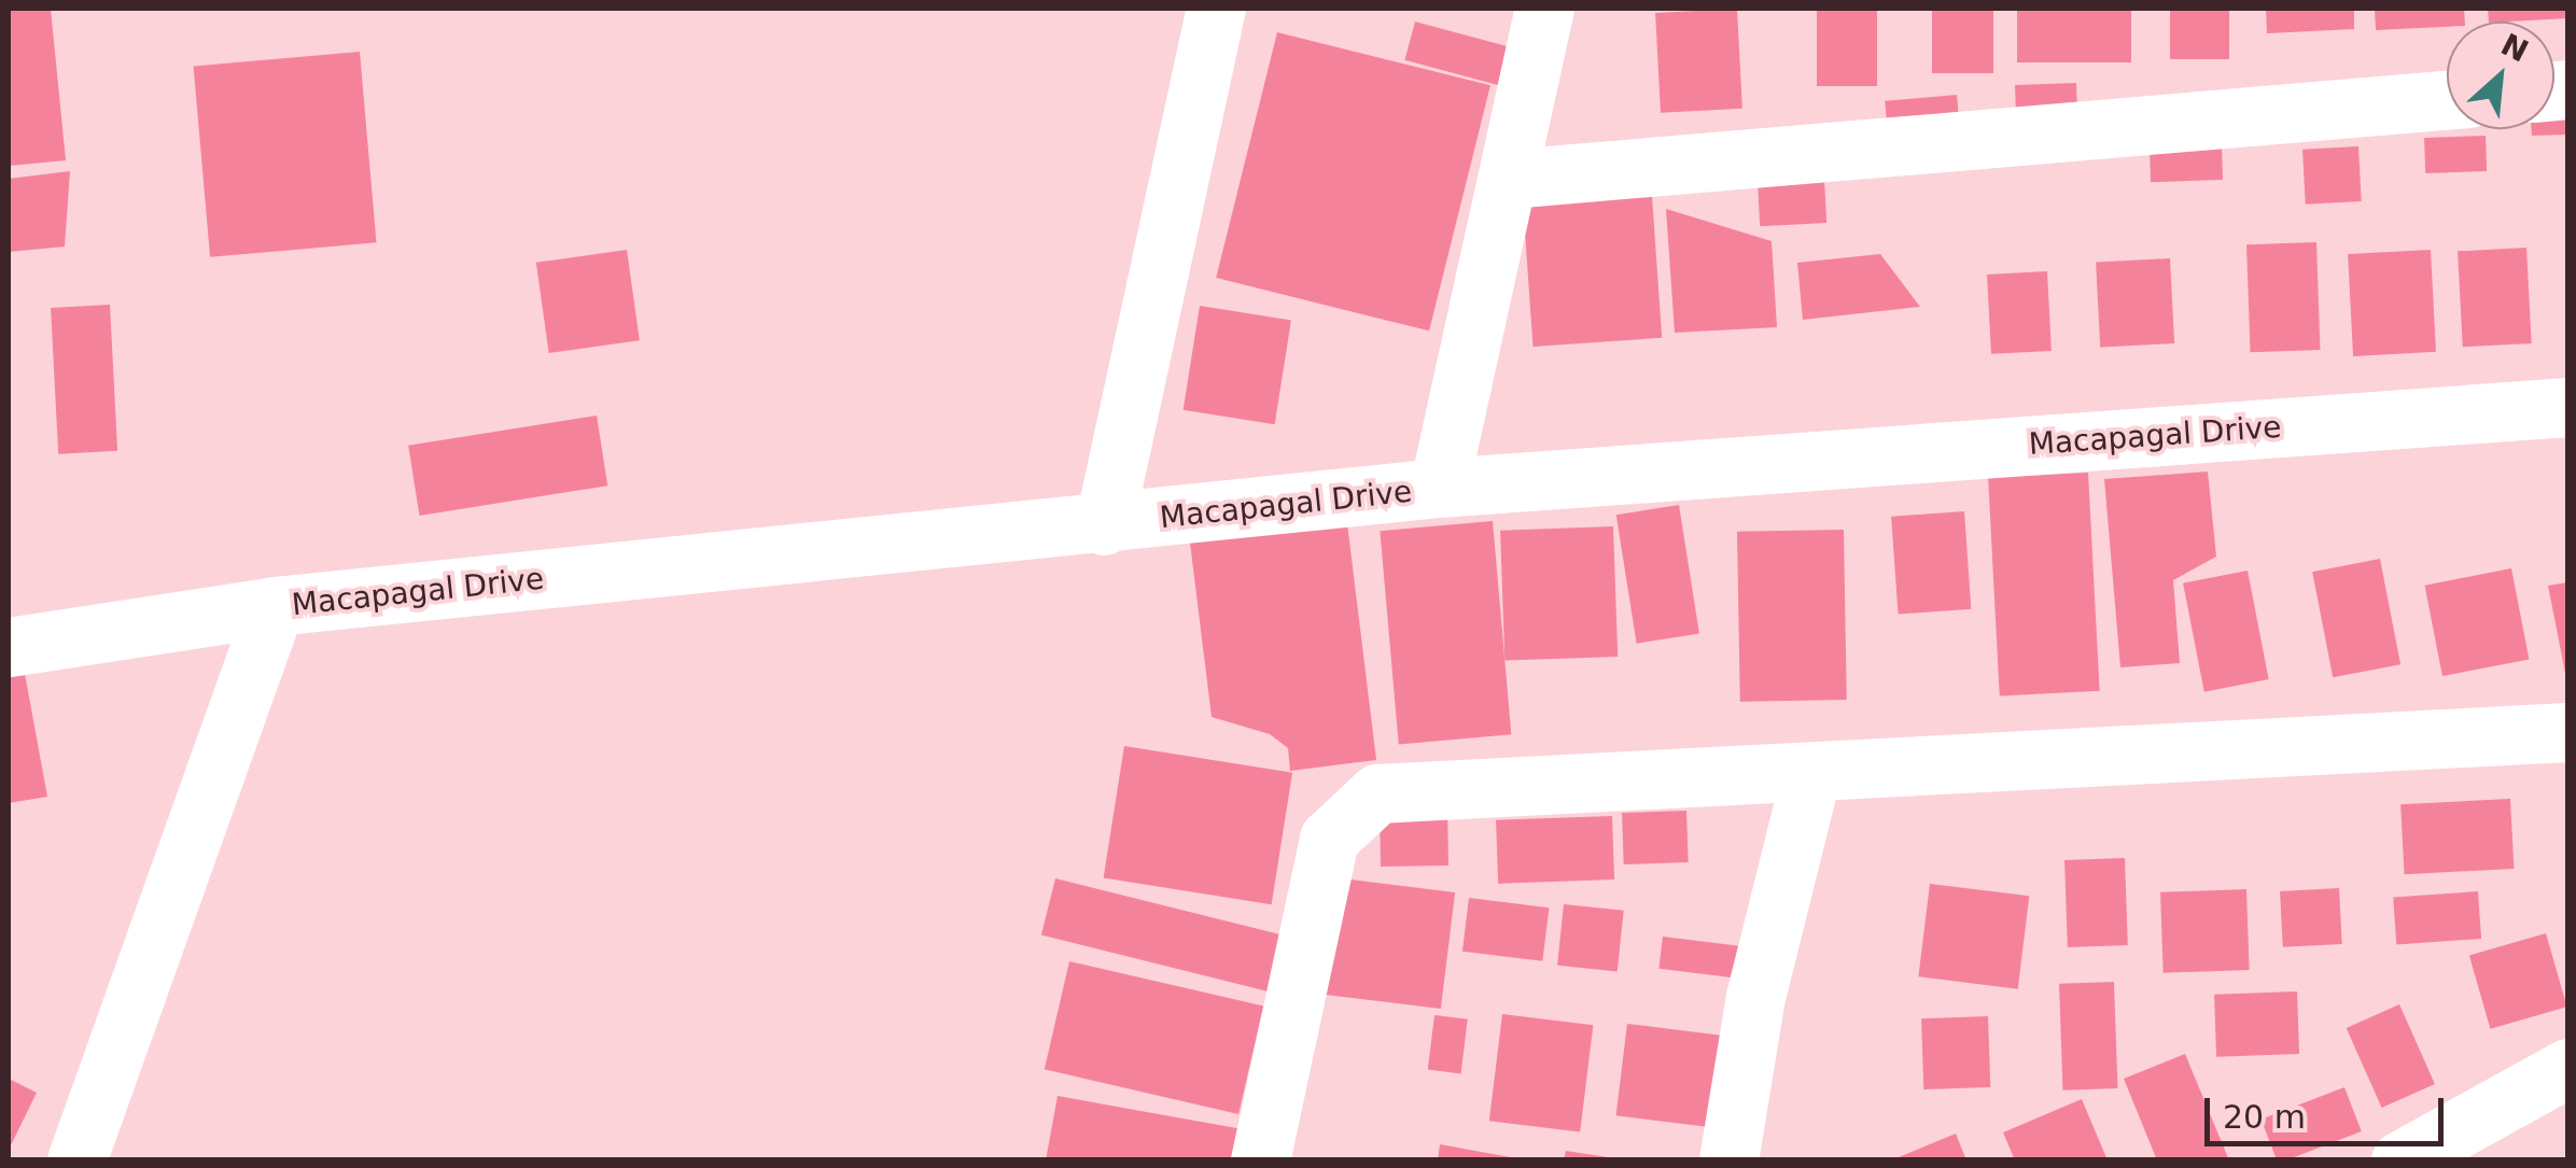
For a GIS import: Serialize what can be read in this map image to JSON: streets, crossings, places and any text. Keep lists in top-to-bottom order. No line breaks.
{"streets":{"street":["Macapagal Drive"]},"scale_bar":"20 m","north":"top right"}
